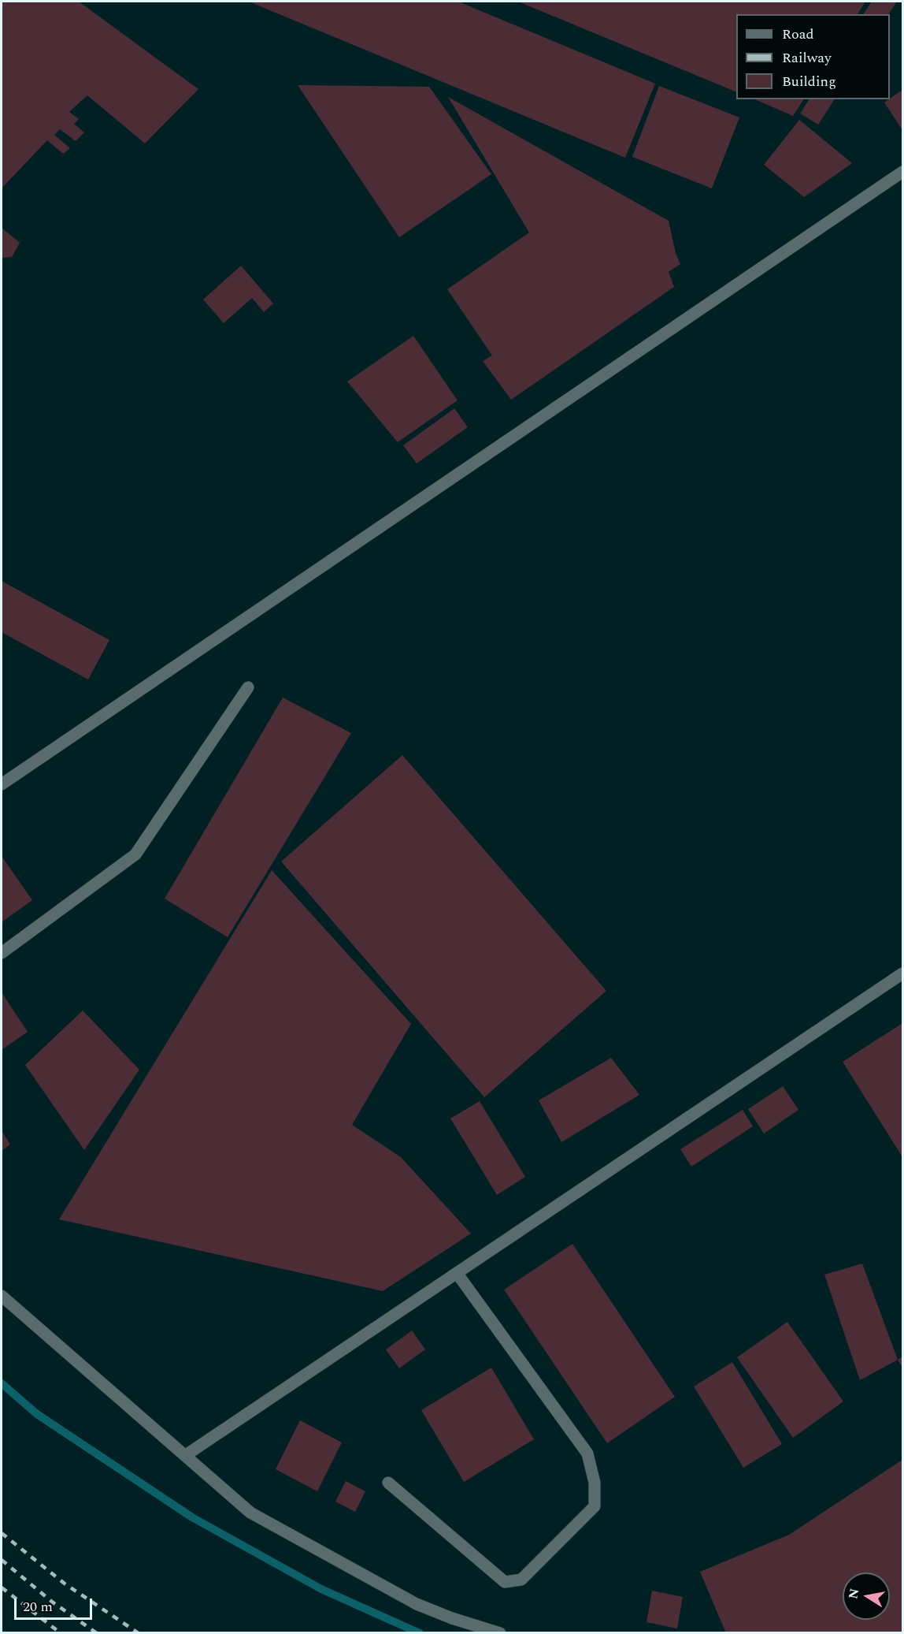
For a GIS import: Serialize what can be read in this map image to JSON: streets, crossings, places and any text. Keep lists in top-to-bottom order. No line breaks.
{"legend":["Road","Railway","Building"],"scale_bar":"20 m","north":"left"}
